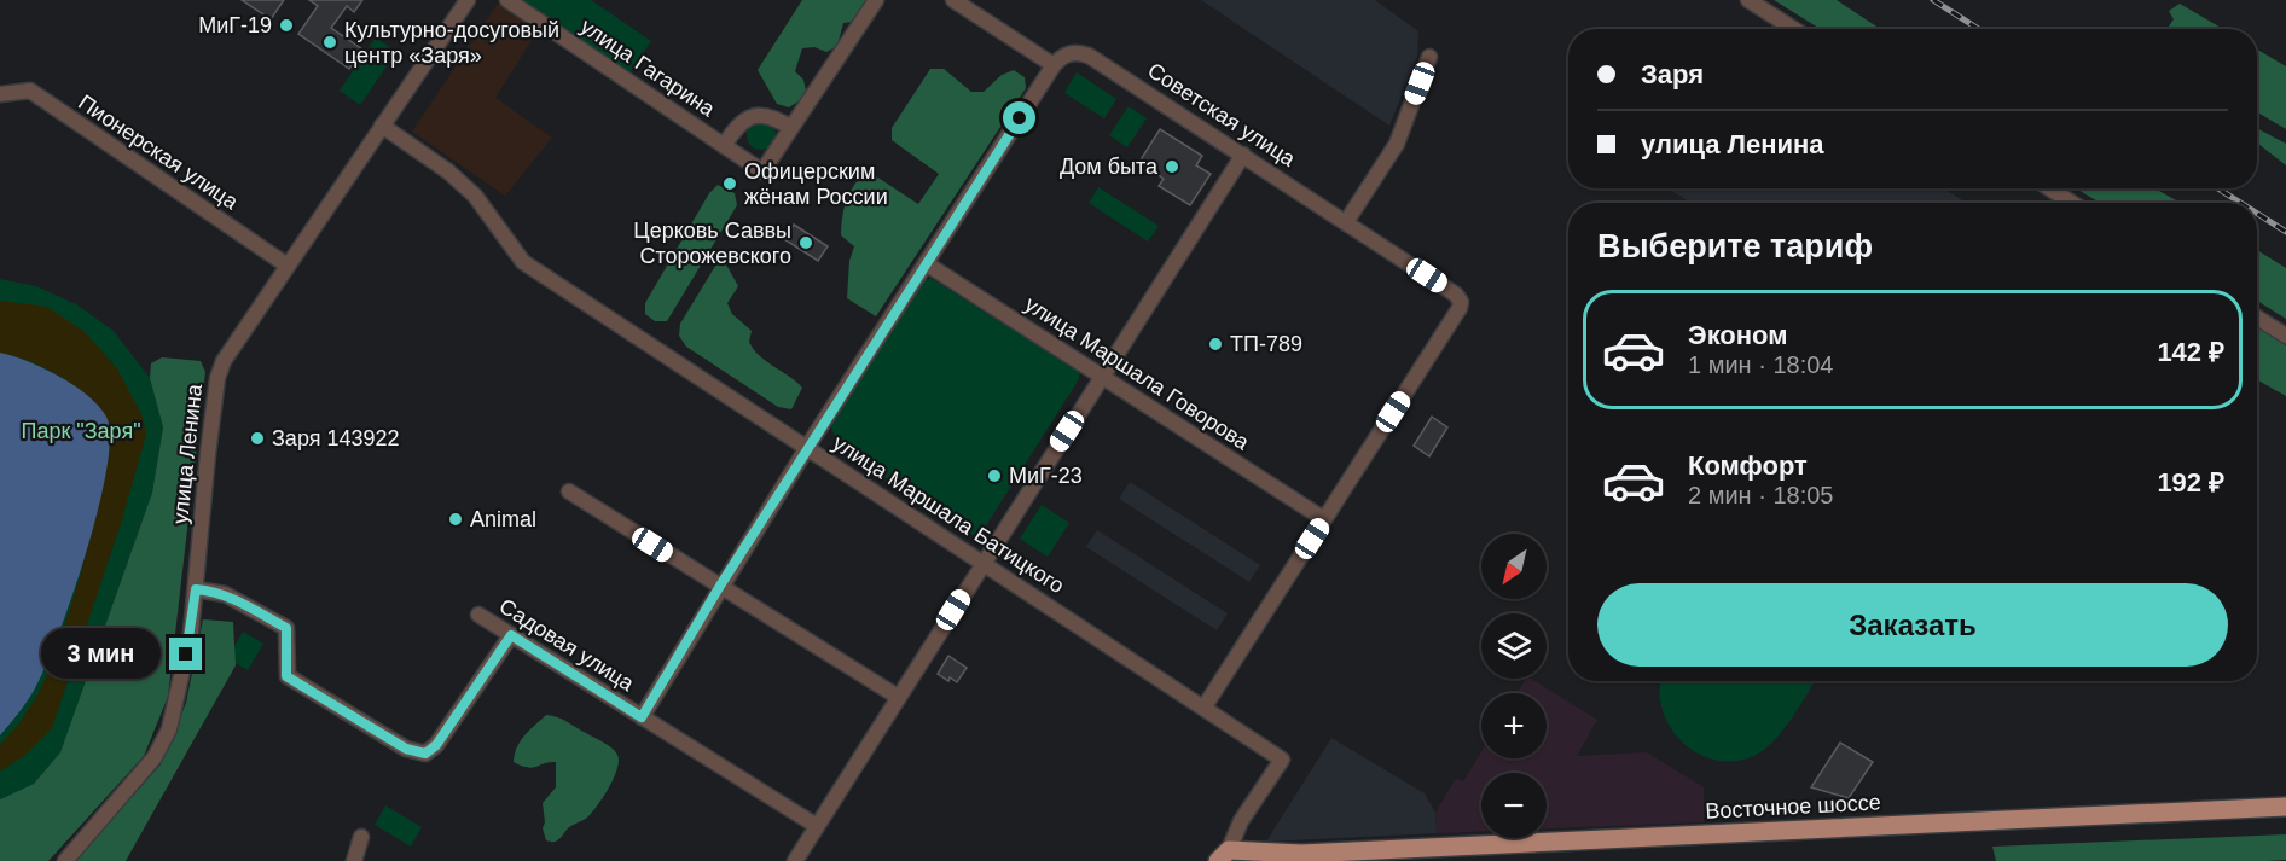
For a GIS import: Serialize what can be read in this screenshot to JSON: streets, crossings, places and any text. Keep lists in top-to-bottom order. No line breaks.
{"streets":{"main road":["Восточное шоссе"],"street":["улица Гагарина","Советская улица","Пионерская улица","улица Маршала Говорова","улица Ленина","улица Маршала Батицкого","Садовая улица"]},"crossings":[["Советская улица","улица Маршала Говорова"],["Пионерская улица","улица Ленина"],["улица Ленина","улица Маршала Батицкого"],["улица Маршала Батицкого","Восточное шоссе"]],"parks":["Парк \"Заря\""],"places":["МиГ-19","Культурно-досуговый центр «Заря»","Дом быта","Офицерским жёнам России","Церковь Саввы Сторожевского","ТП-789","Заря 143922","МиГ-23","Animal"],"north":"bottom left","page":{"banner":["Заря","улица Ленина"],"heading":"Выберите тариф","list":[{"name":"Эконом","note":"1 мин · 18:04","value":"142 ₽"},{"name":"Комфорт","note":"2 мин · 18:05","value":"192 ₽"}],"map_buttons":["+","−"],"buttons":"Заказать","bubble":"3 мин"}}
